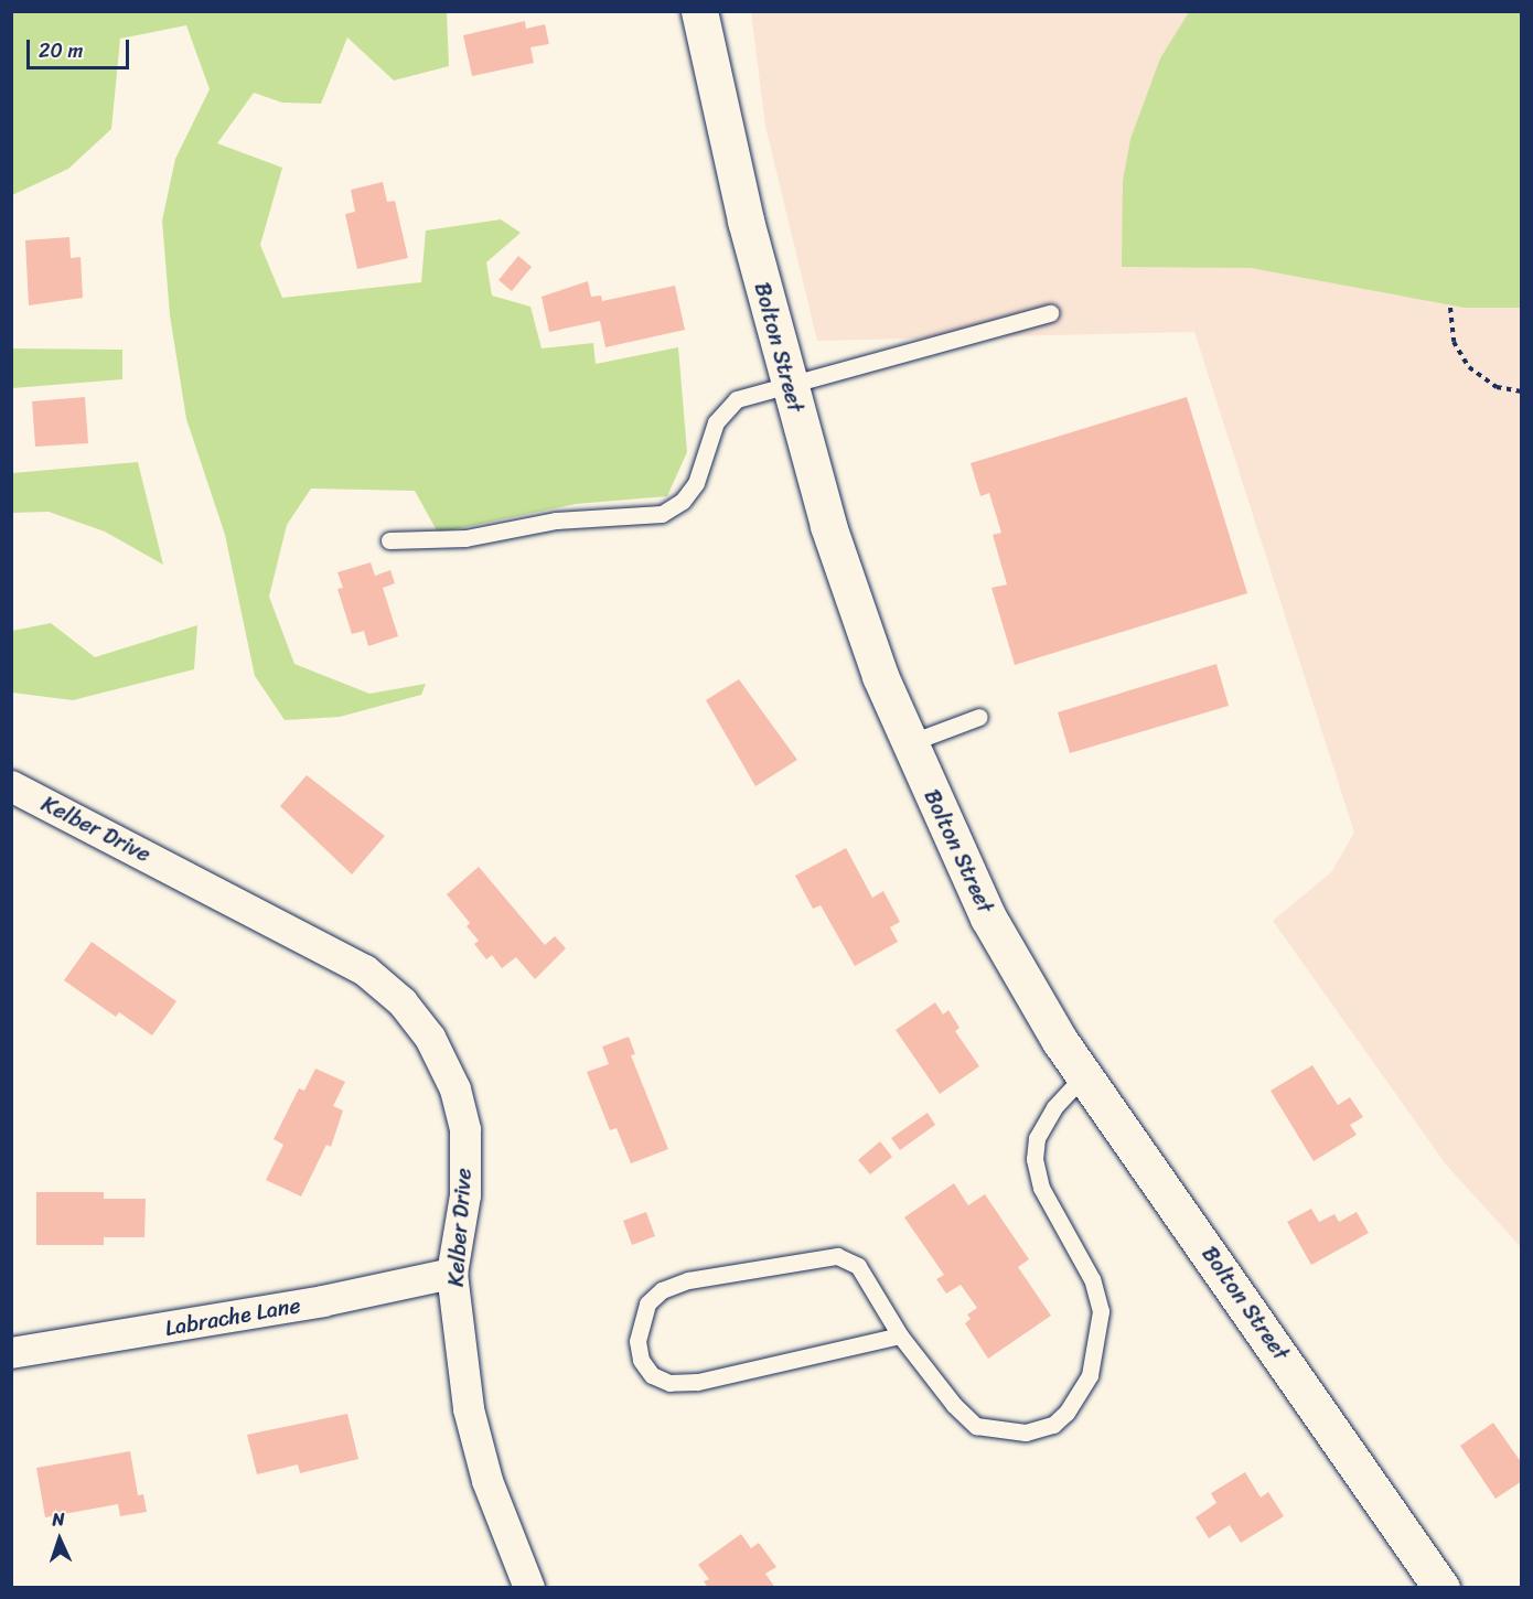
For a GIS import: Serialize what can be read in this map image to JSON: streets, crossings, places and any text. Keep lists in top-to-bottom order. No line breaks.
{"streets":{"main road":["Bolton Street"],"street":["Kelber Drive","Labrache Lane"]},"crossings":[["Kelber Drive","Labrache Lane"]],"scale_bar":"20 m","north":"top"}
